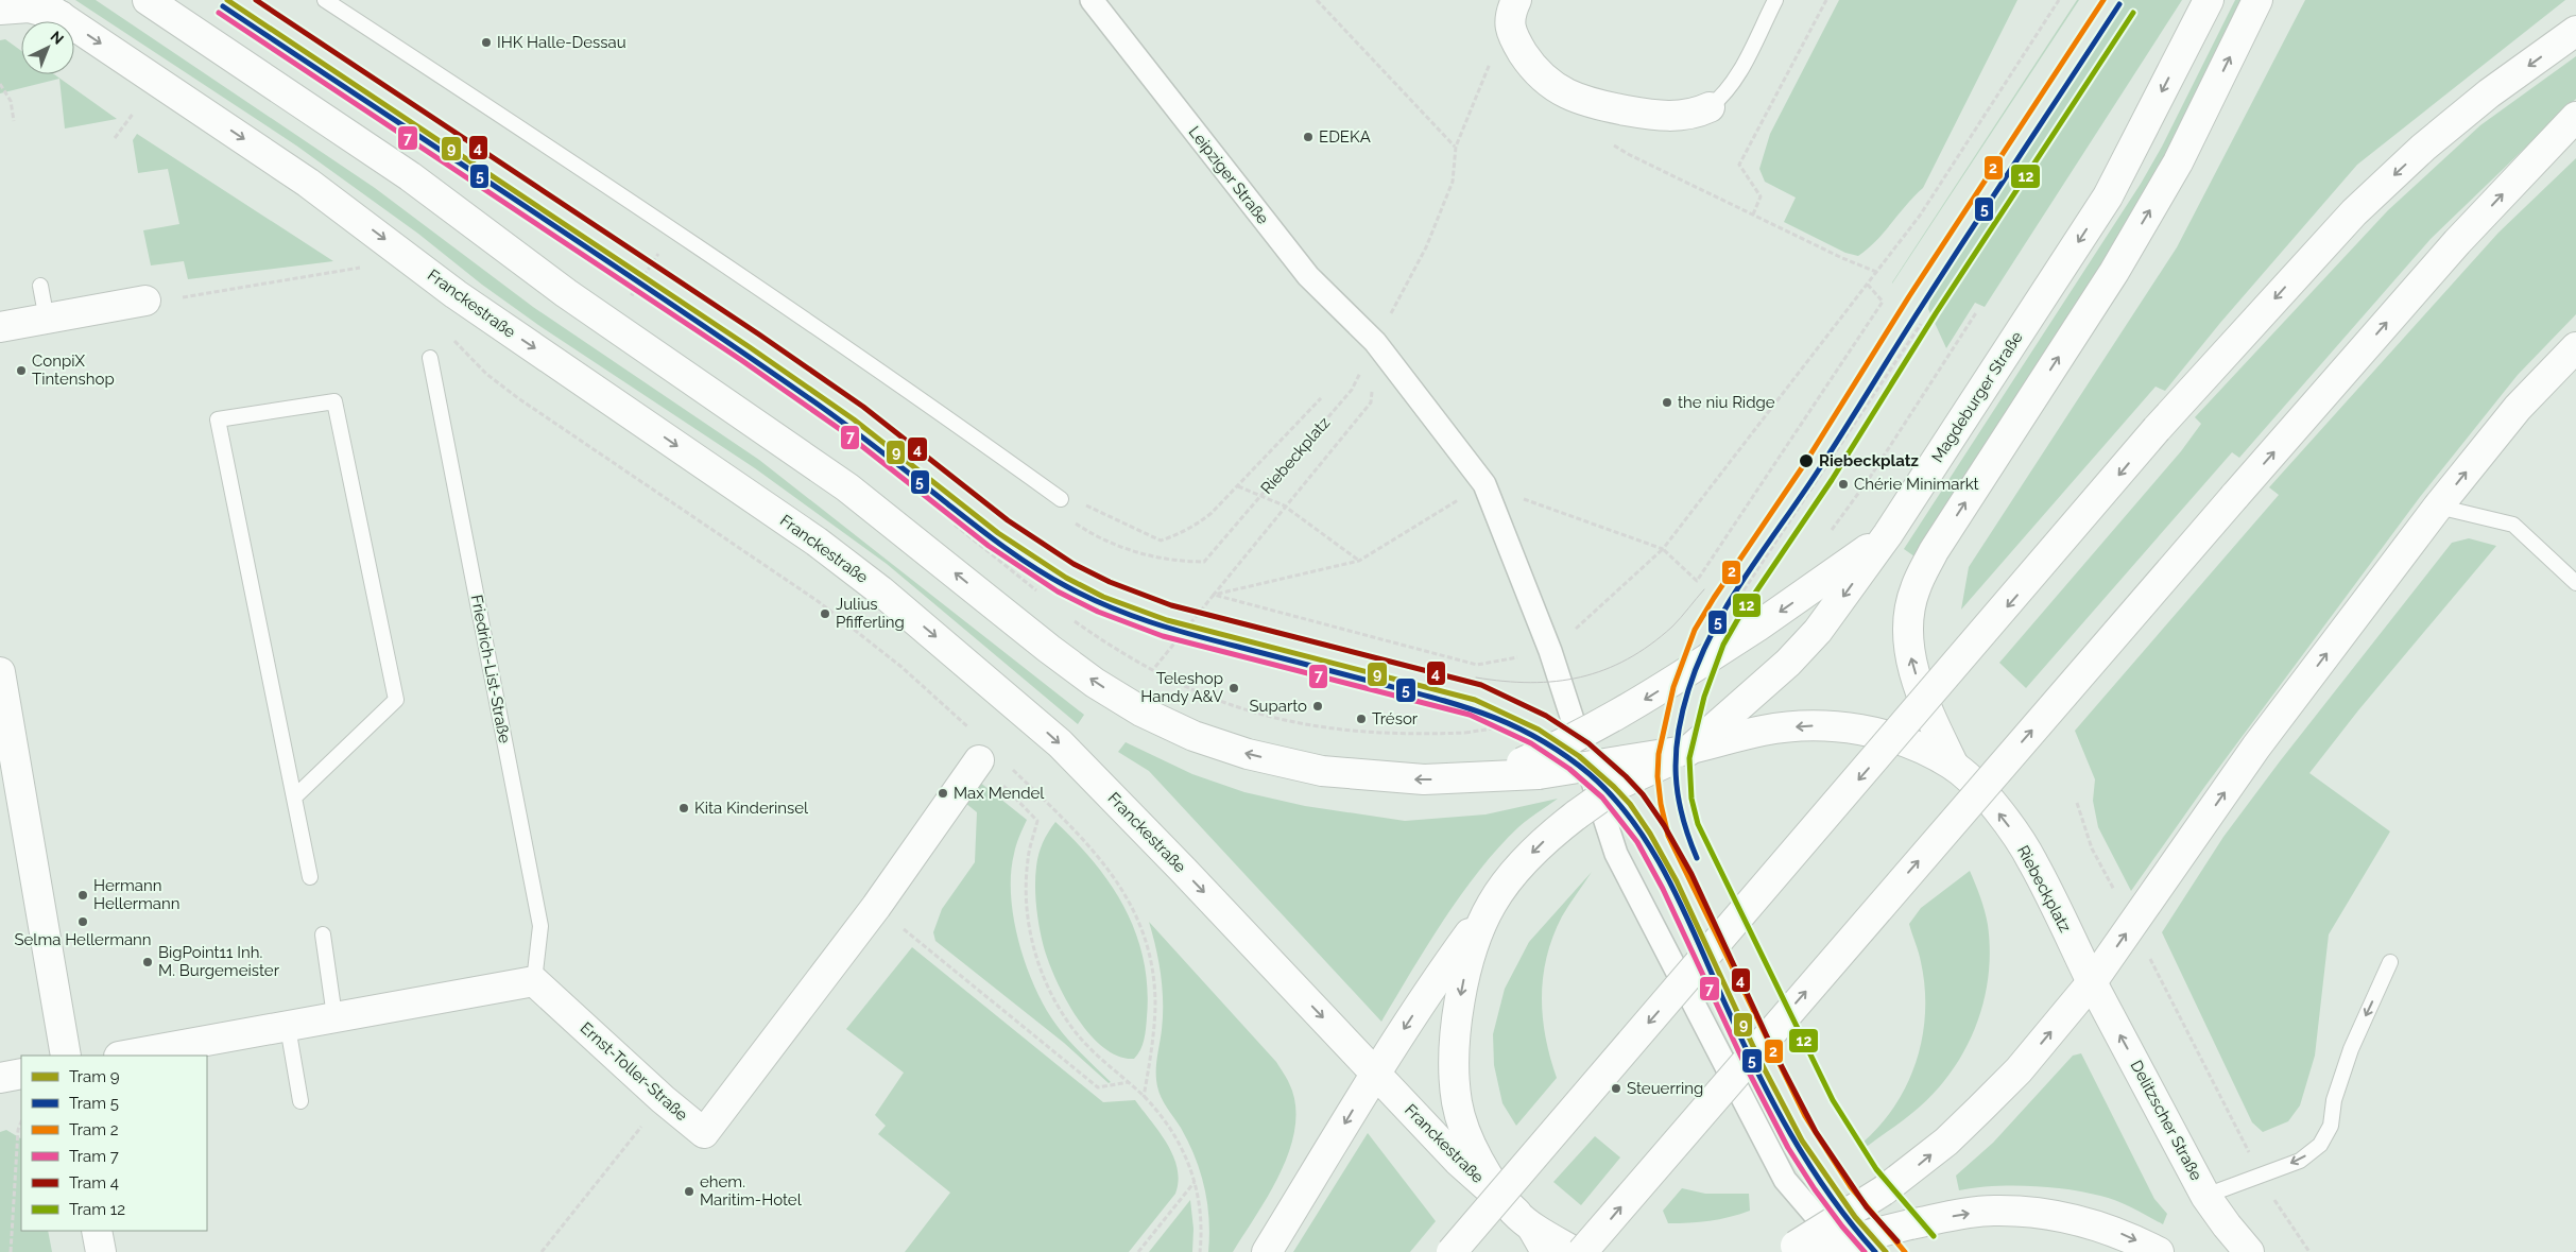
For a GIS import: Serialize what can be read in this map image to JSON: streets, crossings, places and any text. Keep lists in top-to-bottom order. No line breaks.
{"streets":{"main road":["Franckestraße","Magdeburger Straße","Riebeckplatz","Ernst-Toller-Straße","Delitzscher Straße"],"street":["Leipziger Straße"],"lane":["Friedrich-List-Straße"]},"crossings":[["Leipziger Straße","Riebeckplatz"],["Franckestraße","Riebeckplatz"],["Magdeburger Straße","Riebeckplatz"],["Riebeckplatz","Delitzscher Straße"],["Friedrich-List-Straße","Ernst-Toller-Straße"]],"one_way":["Delitzscher Straße"],"places":["IHK Halle-Dessau","EDEKA","ConpiX Tintenshop","the niu Ridge","Riebeckplatz","Chérie Minimarkt","Julius Pfifferling","Teleshop Handy A&V","Suparto","Trésor","Max Mendel","Kita Kinderinsel","Hermann Hellermann","Selma Hellermann","BigPoint11 Inh. M. Burgemeister","Steuerring","ehem. Maritim-Hotel"],"lines":["tram line 9","tram line 2","tram line 4","tram line 5","tram line 7","tram line 12"],"legend":["Tram 9","Tram 5","Tram 2","Tram 7","Tram 4","Tram 12"],"north":"top right"}
